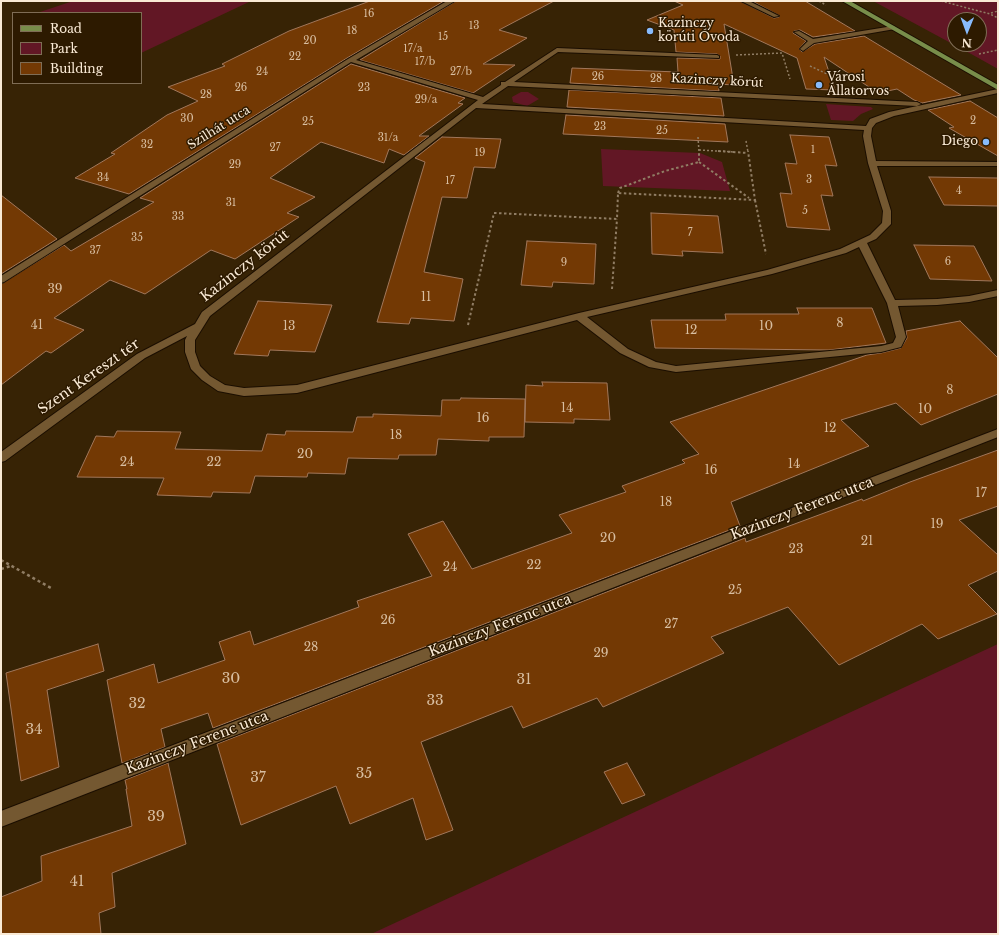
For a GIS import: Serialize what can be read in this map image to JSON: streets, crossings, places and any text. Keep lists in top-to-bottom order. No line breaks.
{"streets":{"street":["Kazinczy körút","Szilhát utca","Szent Kereszt tér","Kazinczy Ferenc utca"]},"crossings":[["Kazinczy körút","Szent Kereszt tér"]],"places":["Kazinczy körúti Óvoda","Városi Állatorvos","Diego"],"house_numbers":["16","13","18","15","20","17/a","22","17/b","24","27/b","26","28","26","23","28","29/a","30","2","25","23","25","31/a","32","27","1","19","29","34","3","17","4","31","5","33","7","35","37","6","9","39","11","8","41","13","10","12","8","14","10","16","12","18","20","24","22","14","16","17","18","19","20","21","23","22","24","25","26","27","28","29","30","31","33","32","34","35","37","39","41"],"legend":["Road","Park","Building"],"north":"bottom"}
